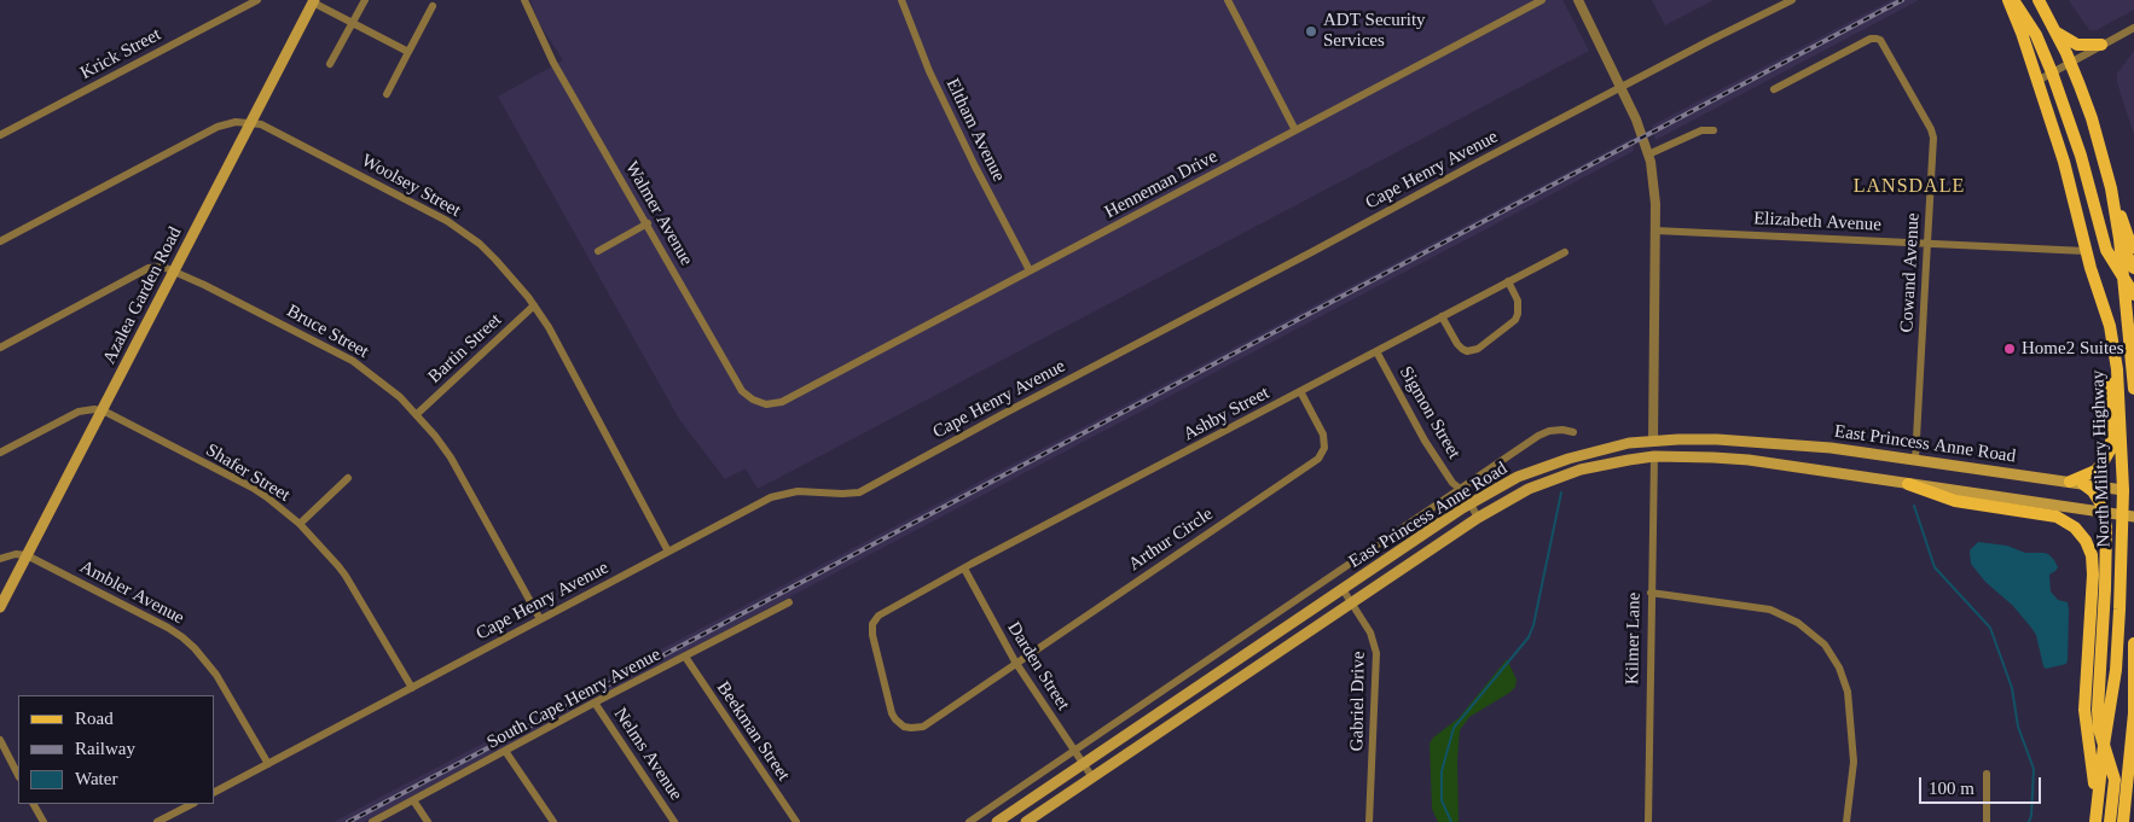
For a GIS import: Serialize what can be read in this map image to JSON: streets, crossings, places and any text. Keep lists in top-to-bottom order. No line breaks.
{"streets":{"main road":["Azalea Garden Road","East Princess Anne Road","North Military Highway"],"street":["Krick Street","Eltham Avenue","Cape Henry Avenue","Henneman Drive","Woolsey Street","Walmer Avenue","Elizabeth Avenue","Cowand Avenue","Bruce Street","Bartin Street","Sigmon Street","Ashby Street","Shafer Street","Arthur Circle","Ambler Avenue","Kilmer Lane","Darden Street","South Cape Henry Avenue","Gabriel Drive","Beekman Street","Nelms Avenue"]},"crossings":[["Eltham Avenue","Henneman Drive"],["Cape Henry Avenue","Woolsey Street"],["Cape Henry Avenue","Bruce Street"],["Cape Henry Avenue","Shafer Street"],["Cape Henry Avenue","Ambler Avenue"],["Cape Henry Avenue","Kilmer Lane"],["Henneman Drive","Walmer Avenue"],["Woolsey Street","Azalea Garden Road"],["Woolsey Street","Bartin Street"],["Elizabeth Avenue","Cowand Avenue"],["Elizabeth Avenue","North Military Highway"],["Elizabeth Avenue","Kilmer Lane"],["Cowand Avenue","East Princess Anne Road"],["Azalea Garden Road","Bruce Street"],["Azalea Garden Road","Shafer Street"],["Azalea Garden Road","Ambler Avenue"],["Bruce Street","Bartin Street"],["Sigmon Street","Ashby Street"],["Sigmon Street","East Princess Anne Road"],["Ashby Street","Arthur Circle"],["Ashby Street","Darden Street"],["East Princess Anne Road","North Military Highway"],["East Princess Anne Road","Kilmer Lane"],["East Princess Anne Road","Darden Street"],["East Princess Anne Road","Gabriel Drive"],["Arthur Circle","Darden Street"],["South Cape Henry Avenue","Beekman Street"],["South Cape Henry Avenue","Nelms Avenue"]],"districts":["LANSDALE"],"places":["ADT Security Services","Home2 Suites"],"legend":["Road","Railway","Water"],"scale_bar":"100 m"}
